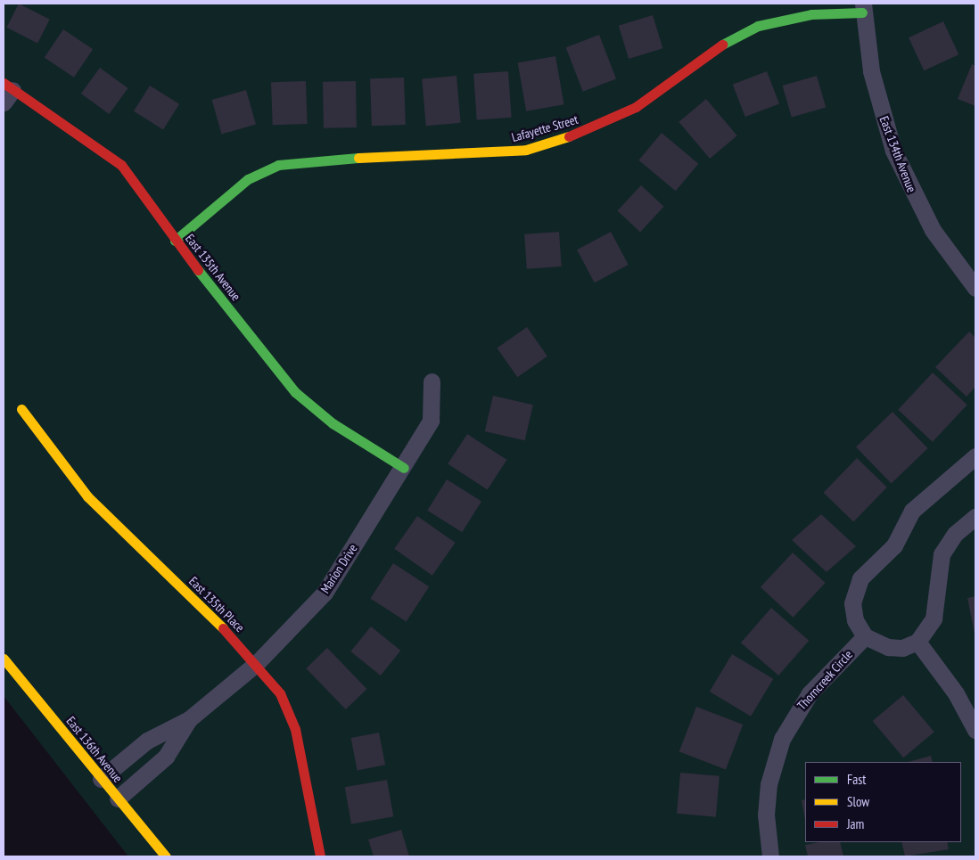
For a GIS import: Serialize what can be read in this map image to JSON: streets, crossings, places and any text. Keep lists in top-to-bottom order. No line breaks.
{"streets":{"street":["Lafayette Street","East 134th Avenue","East 135th Avenue","Marion Drive","East 135th Place","Thorncreek Circle","East 136th Avenue"]},"crossings":[["Lafayette Street","East 134th Avenue"],["Lafayette Street","East 135th Avenue"],["East 135th Avenue","Marion Drive"],["Marion Drive","East 135th Place"],["Marion Drive","East 136th Avenue"]],"legend":["Fast","Slow","Jam"]}
